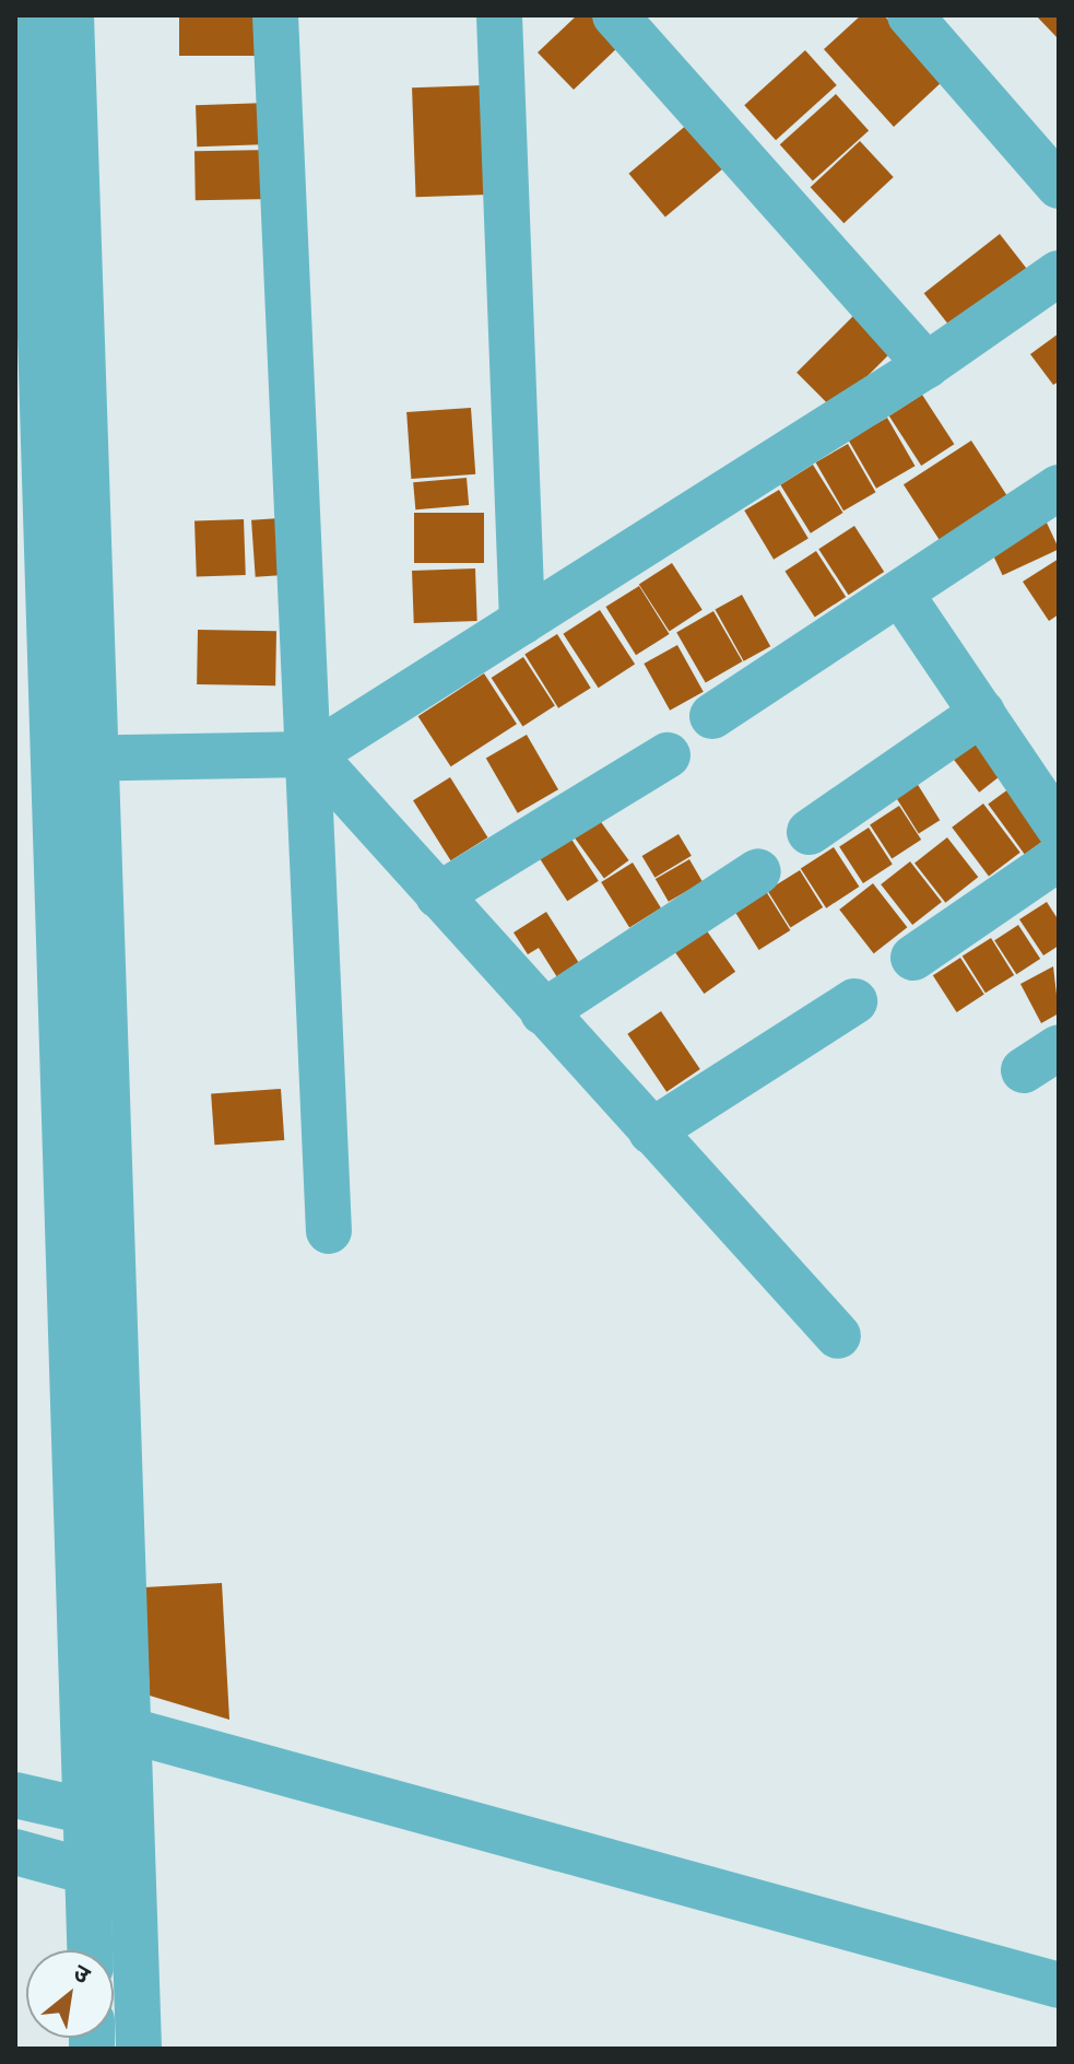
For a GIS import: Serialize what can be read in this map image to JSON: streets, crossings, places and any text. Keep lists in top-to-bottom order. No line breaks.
{"north":"top right"}
